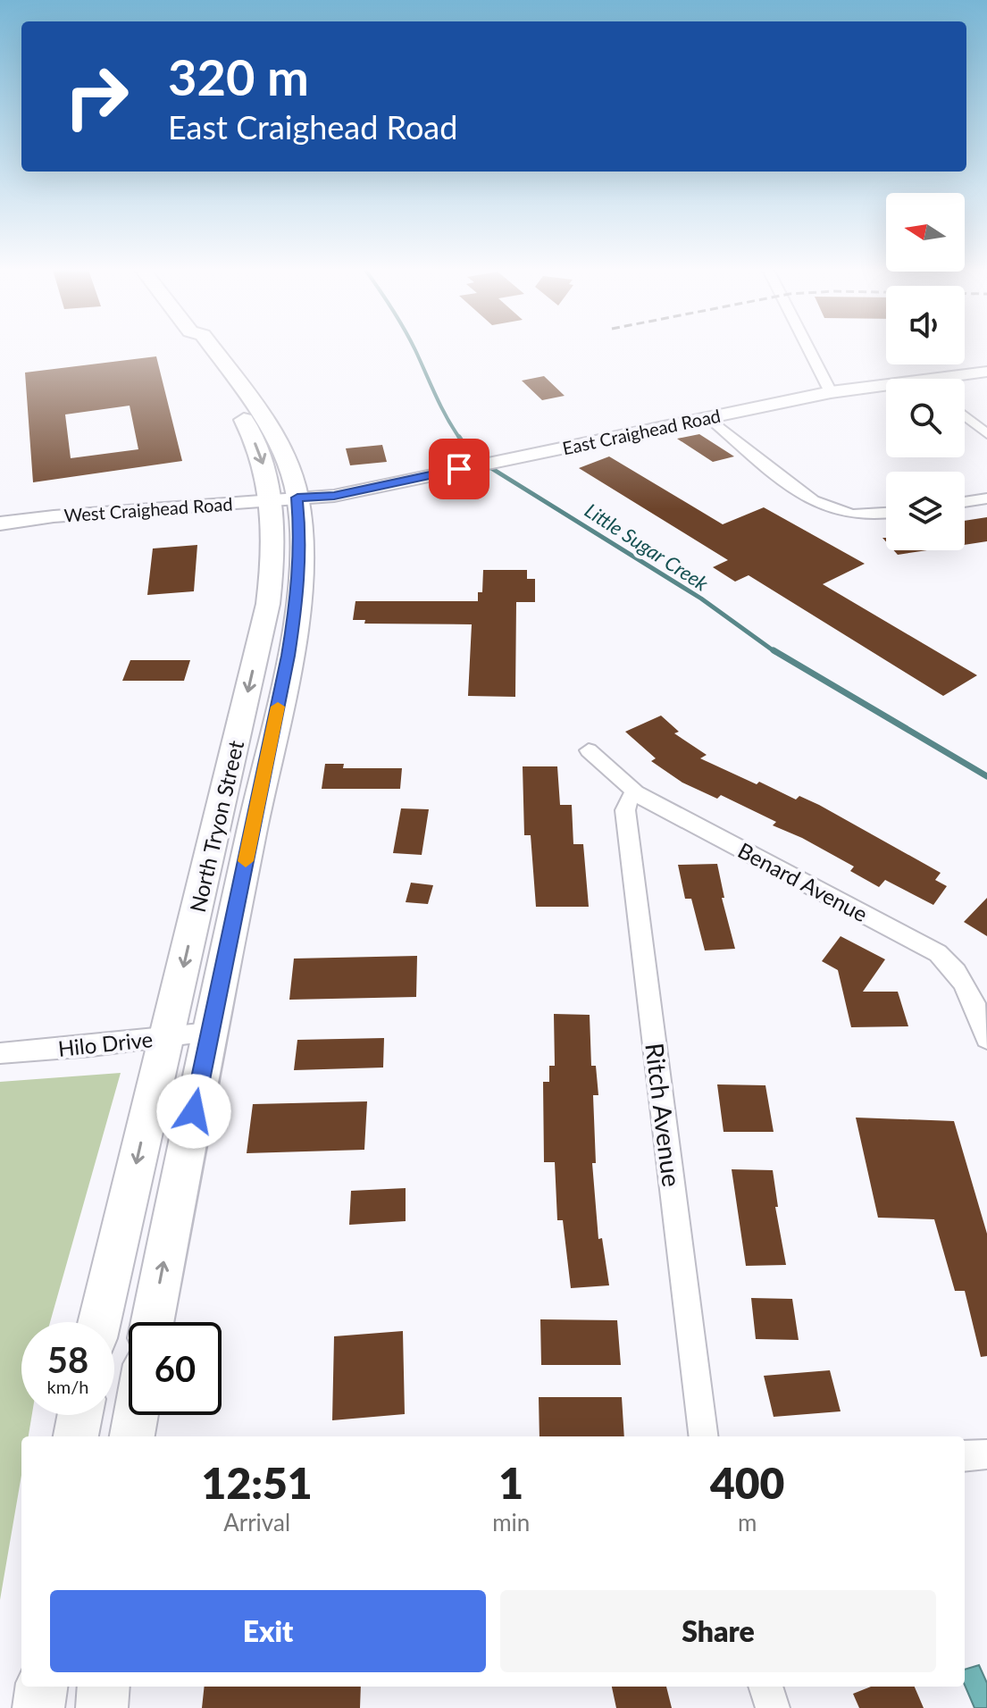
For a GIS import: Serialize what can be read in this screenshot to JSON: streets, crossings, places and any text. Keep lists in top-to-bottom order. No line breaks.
{"streets":{"main road":["North Tryon Street"],"street":["East Craighead Road","West Craighead Road","Benard Avenue","Hilo Drive","Ritch Avenue"]},"crossings":[["East Craighead Road","West Craighead Road"],["East Craighead Road","North Tryon Street"],["West Craighead Road","North Tryon Street"],["North Tryon Street","Hilo Drive"],["Benard Avenue","Ritch Avenue"]],"water":["Little Sugar Creek"],"north":"left","page":{"turn":["320 m","East Craighead Road"],"speed":"58 km/h","limit":"60","eta":["12:51","Arrival","1","min","400","m"],"buttons":["Exit","Share"]}}
